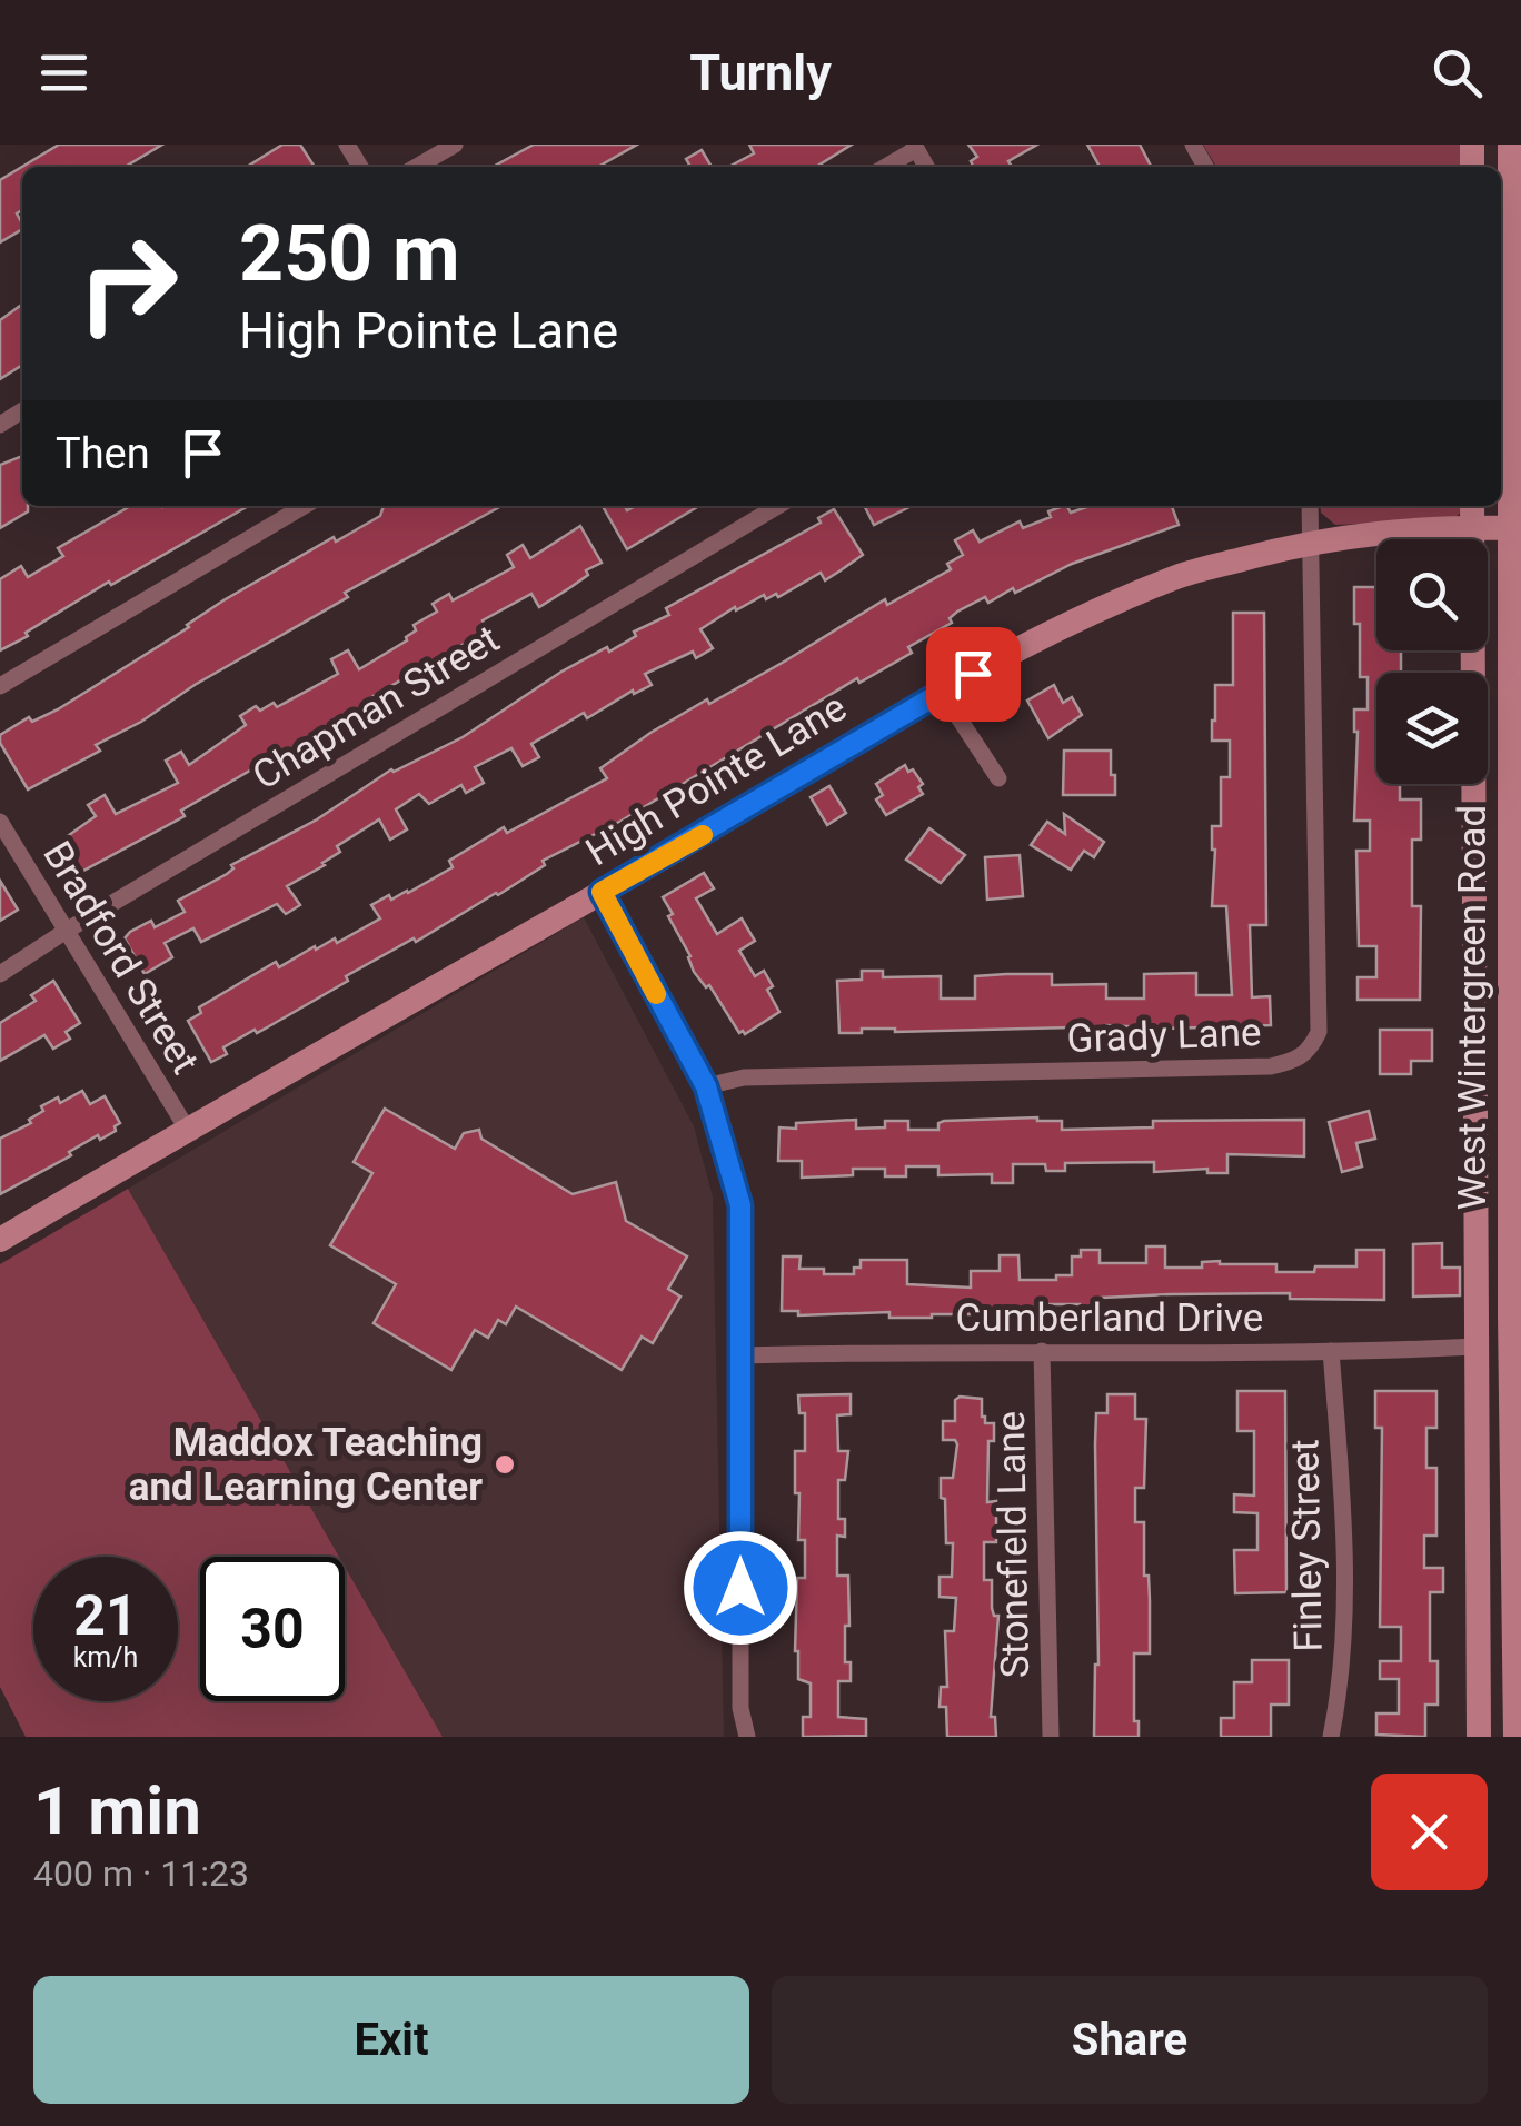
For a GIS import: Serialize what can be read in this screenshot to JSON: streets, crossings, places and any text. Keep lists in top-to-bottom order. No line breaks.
{"streets":{"street":["Chapman Street","High Pointe Lane","Bradford Street","West Wintergreen Road","Grady Lane","Cumberland Drive","Stonefield Lane","Finley Street"]},"crossings":[["Chapman Street","Bradford Street"],["High Pointe Lane","Bradford Street"],["High Pointe Lane","West Wintergreen Road"],["High Pointe Lane","Grady Lane"],["West Wintergreen Road","Cumberland Drive"],["Cumberland Drive","Stonefield Lane"],["Cumberland Drive","Finley Street"]],"places":["Maddox Teaching and Learning Center"],"page":{"header":"Turnly","turn":["250 m","High Pointe Lane"],"then":"Then","speed":"21 km/h","limit":"30","heading":["1 min","400 m · 11:23"],"buttons":["Exit","Share"]}}
